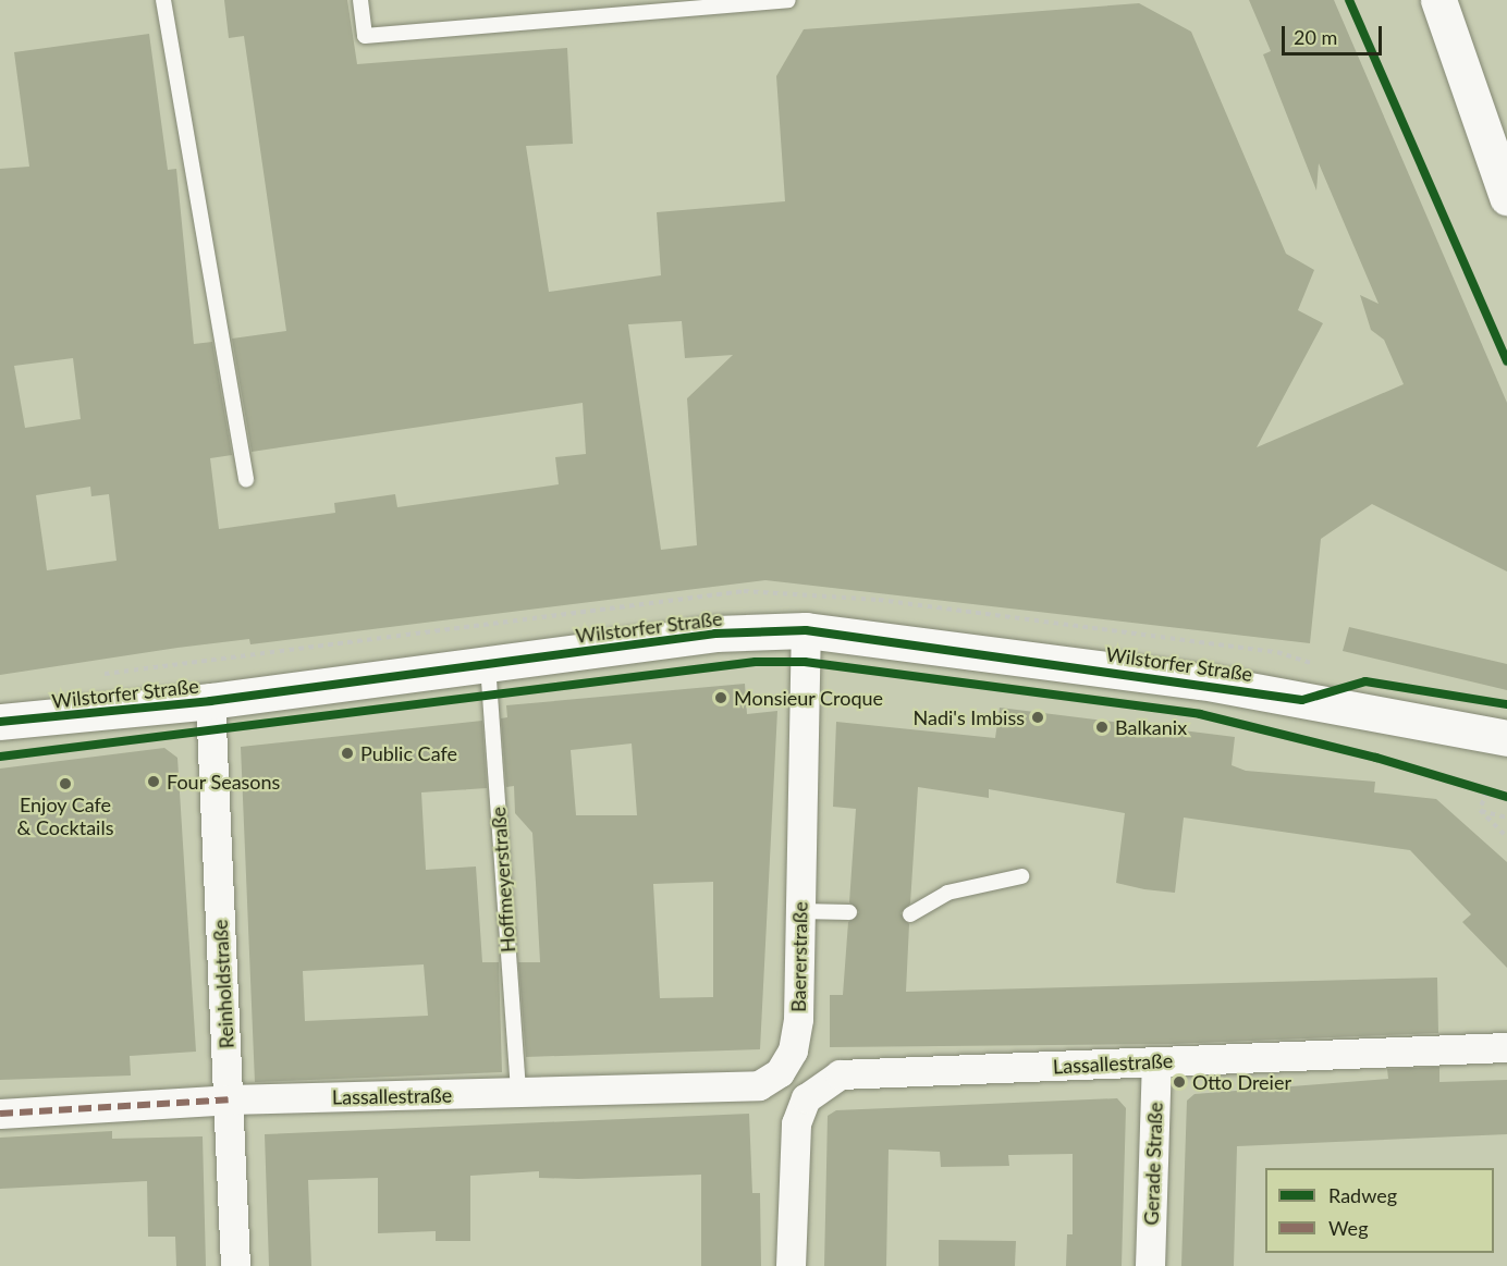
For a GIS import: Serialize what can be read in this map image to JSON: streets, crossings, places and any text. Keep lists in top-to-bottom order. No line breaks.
{"streets":{"main road":["Wilstorfer Straße"],"street":["Baererstraße","Reinholdstraße","Lassallestraße","Gerade Straße"],"lane":["Hoffmeyerstraße"]},"crossings":[["Wilstorfer Straße","Hoffmeyerstraße"],["Wilstorfer Straße","Baererstraße"],["Wilstorfer Straße","Reinholdstraße"],["Hoffmeyerstraße","Lassallestraße"],["Baererstraße","Lassallestraße"],["Reinholdstraße","Lassallestraße"],["Lassallestraße","Gerade Straße"]],"places":["Monsieur Croque","Nadi's Imbiss","Balkanix","Public Cafe","Four Seasons","Enjoy Cafe & Cocktails","Otto Dreier"],"legend":["Radweg","Weg"],"scale_bar":"20 m"}
